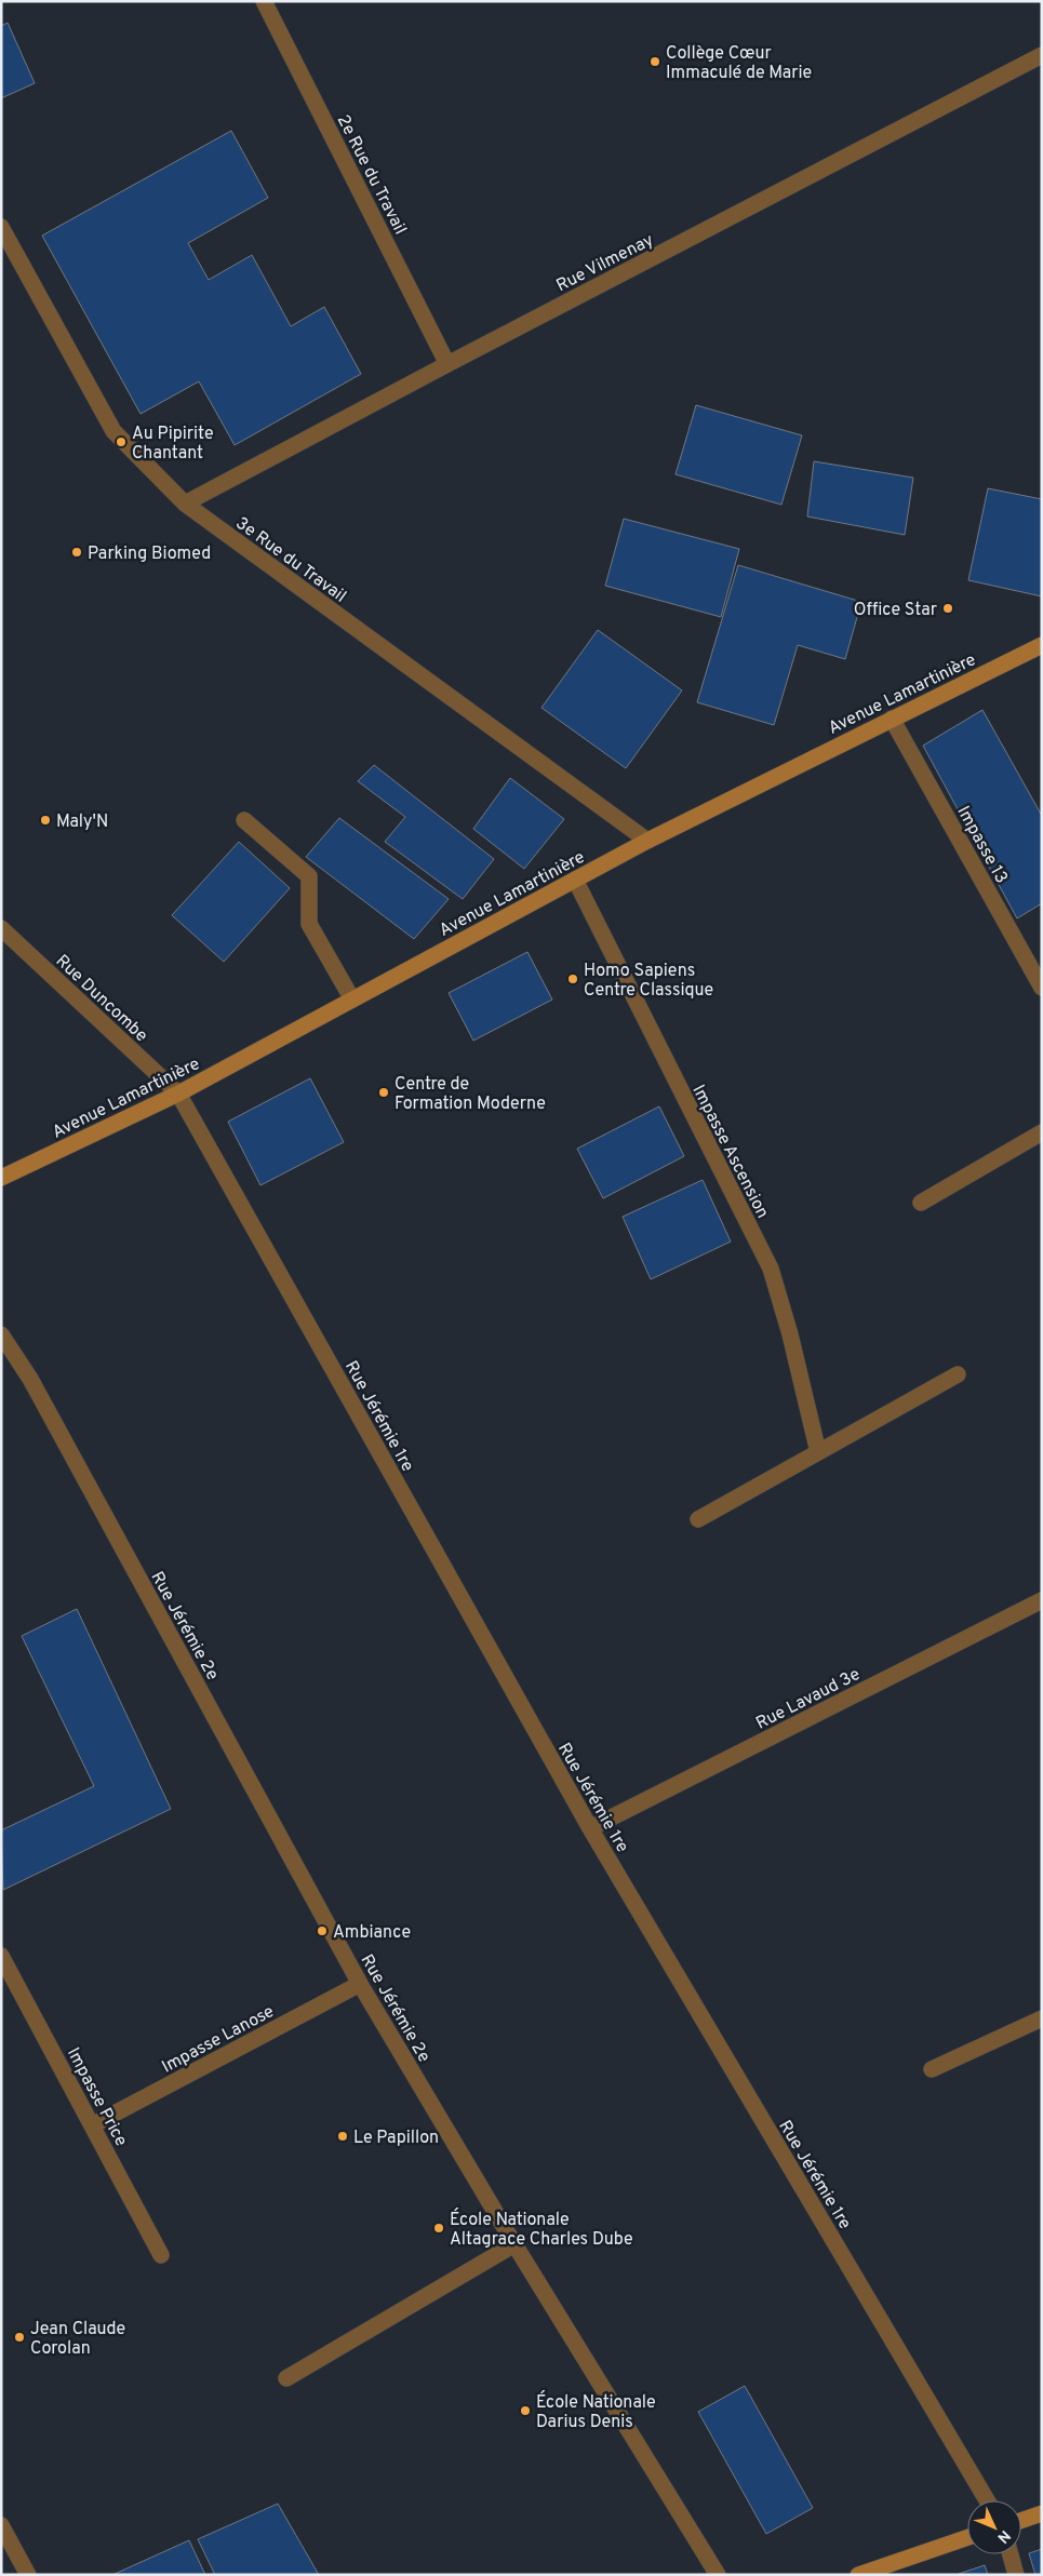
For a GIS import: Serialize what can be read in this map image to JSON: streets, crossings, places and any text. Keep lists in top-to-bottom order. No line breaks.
{"streets":{"street":["2e Rue du Travail","Rue Vilmenay","3e Rue du Travail","Avenue Lamartinière","Impasse 13","Rue Duncombe","Impasse Ascension","Rue Jérémie 1re","Rue Jérémie 2e","Rue Lavaud 3e","Impasse Lanose","Impasse Price"]},"crossings":[["2e Rue du Travail","Rue Vilmenay"],["Rue Vilmenay","3e Rue du Travail"],["3e Rue du Travail","Avenue Lamartinière"],["Avenue Lamartinière","Impasse 13"],["Avenue Lamartinière","Rue Duncombe"],["Avenue Lamartinière","Impasse Ascension"],["Avenue Lamartinière","Rue Jérémie 1re"],["Rue Duncombe","Rue Jérémie 1re"],["Rue Jérémie 1re","Rue Lavaud 3e"],["Rue Jérémie 2e","Impasse Lanose"],["Impasse Lanose","Impasse Price"]],"places":["Collège Cœur Immaculé de Marie","Au Pipirite Chantant","Parking Biomed","Office Star","Maly'N","Homo Sapiens Centre Classique","Centre de Formation Moderne","Ambiance","Le Papillon","École Nationale Altagrace Charles Dube","Jean Claude Corolan","École Nationale Darius Denis"],"north":"bottom right"}
